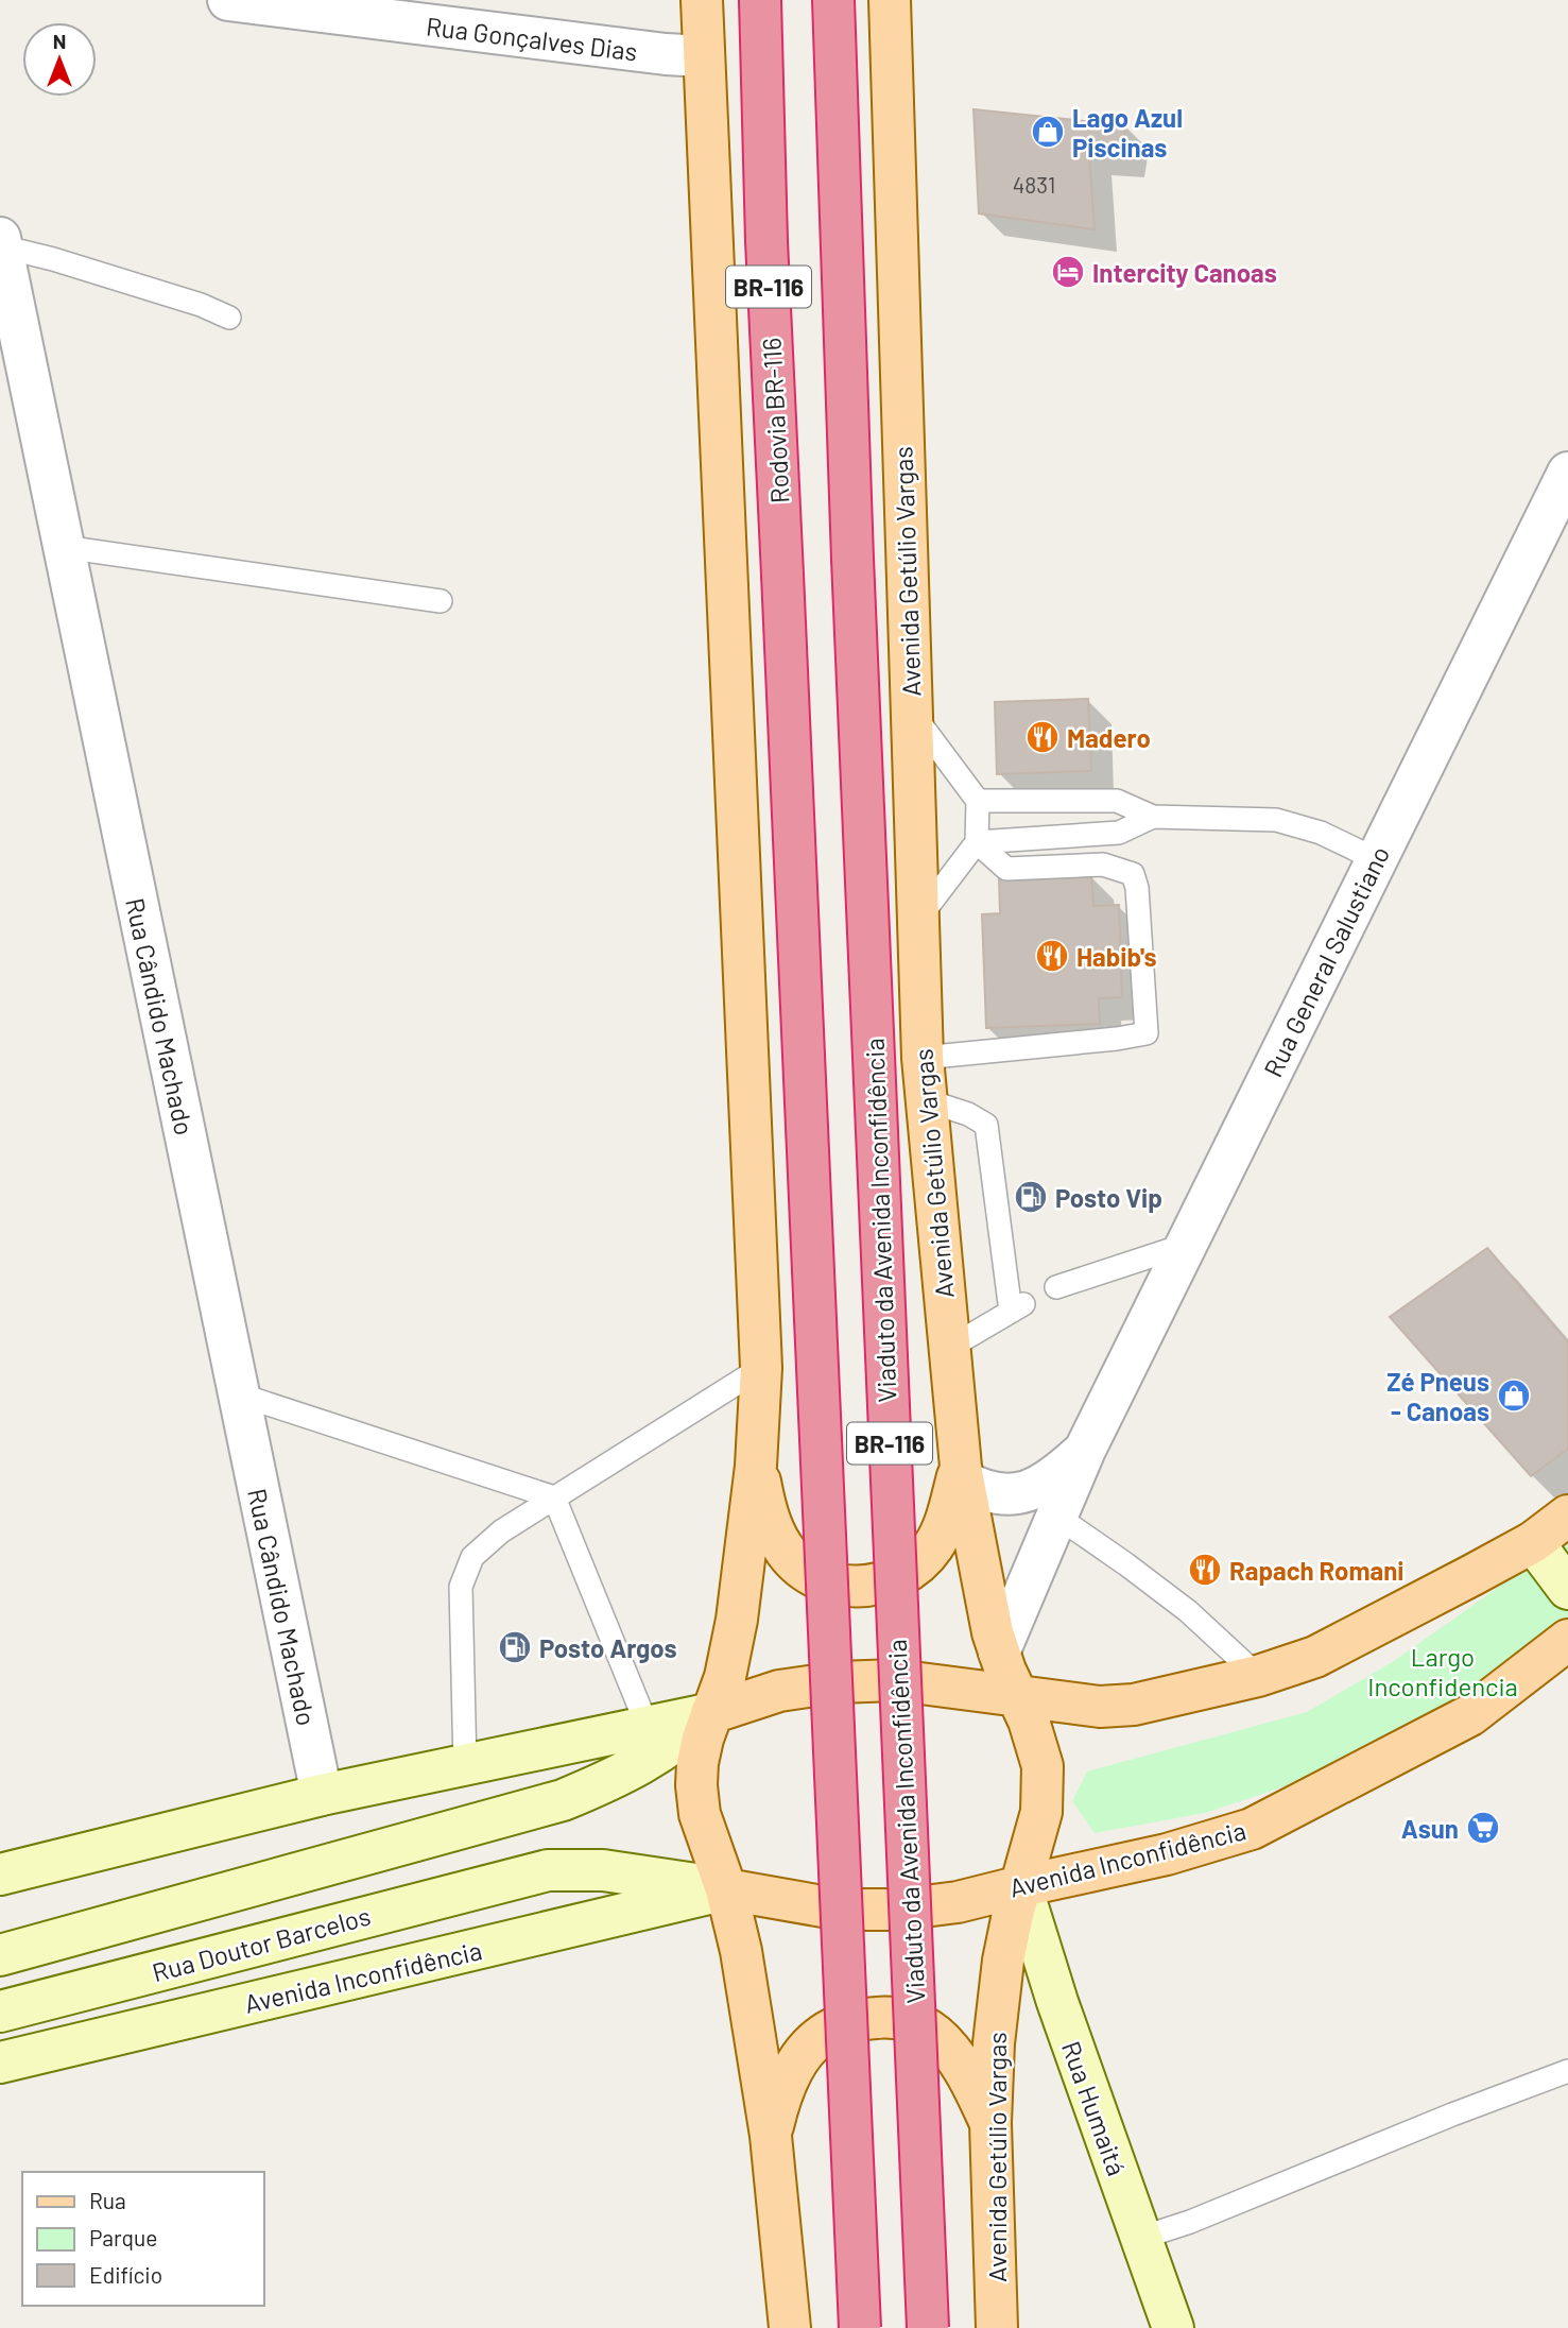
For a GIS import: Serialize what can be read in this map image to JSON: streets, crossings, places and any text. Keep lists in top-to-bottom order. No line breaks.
{"streets":{"highway":["BR-116","Rodovia BR-116","Viaduto da Avenida Inconfidência"],"main road":["Avenida Getúlio Vargas","Avenida Inconfidência","Rua Doutor Barcelos","Rua Humaitá"],"street":["Rua Gonçalves Dias","Rua General Salustiano","Rua Cândido Machado"]},"crossings":[["BR-116","Viaduto da Avenida Inconfidência"],["Avenida Getúlio Vargas","Rua General Salustiano"],["Avenida Getúlio Vargas","Avenida Inconfidência"],["Avenida Getúlio Vargas","Rua Humaitá"],["Avenida Inconfidência","Rua Doutor Barcelos"],["Avenida Inconfidência","Rua Humaitá"]],"parks":["Largo Inconfidencia"],"places":{"shop":["Lago Azul Piscinas","Zé Pneus - Canoas"],"hotel":["Intercity Canoas"],"restaurant":["Madero","Habib's","Rapach Romani"],"fuel station":["Posto Vip","Posto Argos"],"supermarket":["Asun"]},"house_numbers":["4831"],"legend":["Rua","Parque","Edifício"],"north":"top"}
